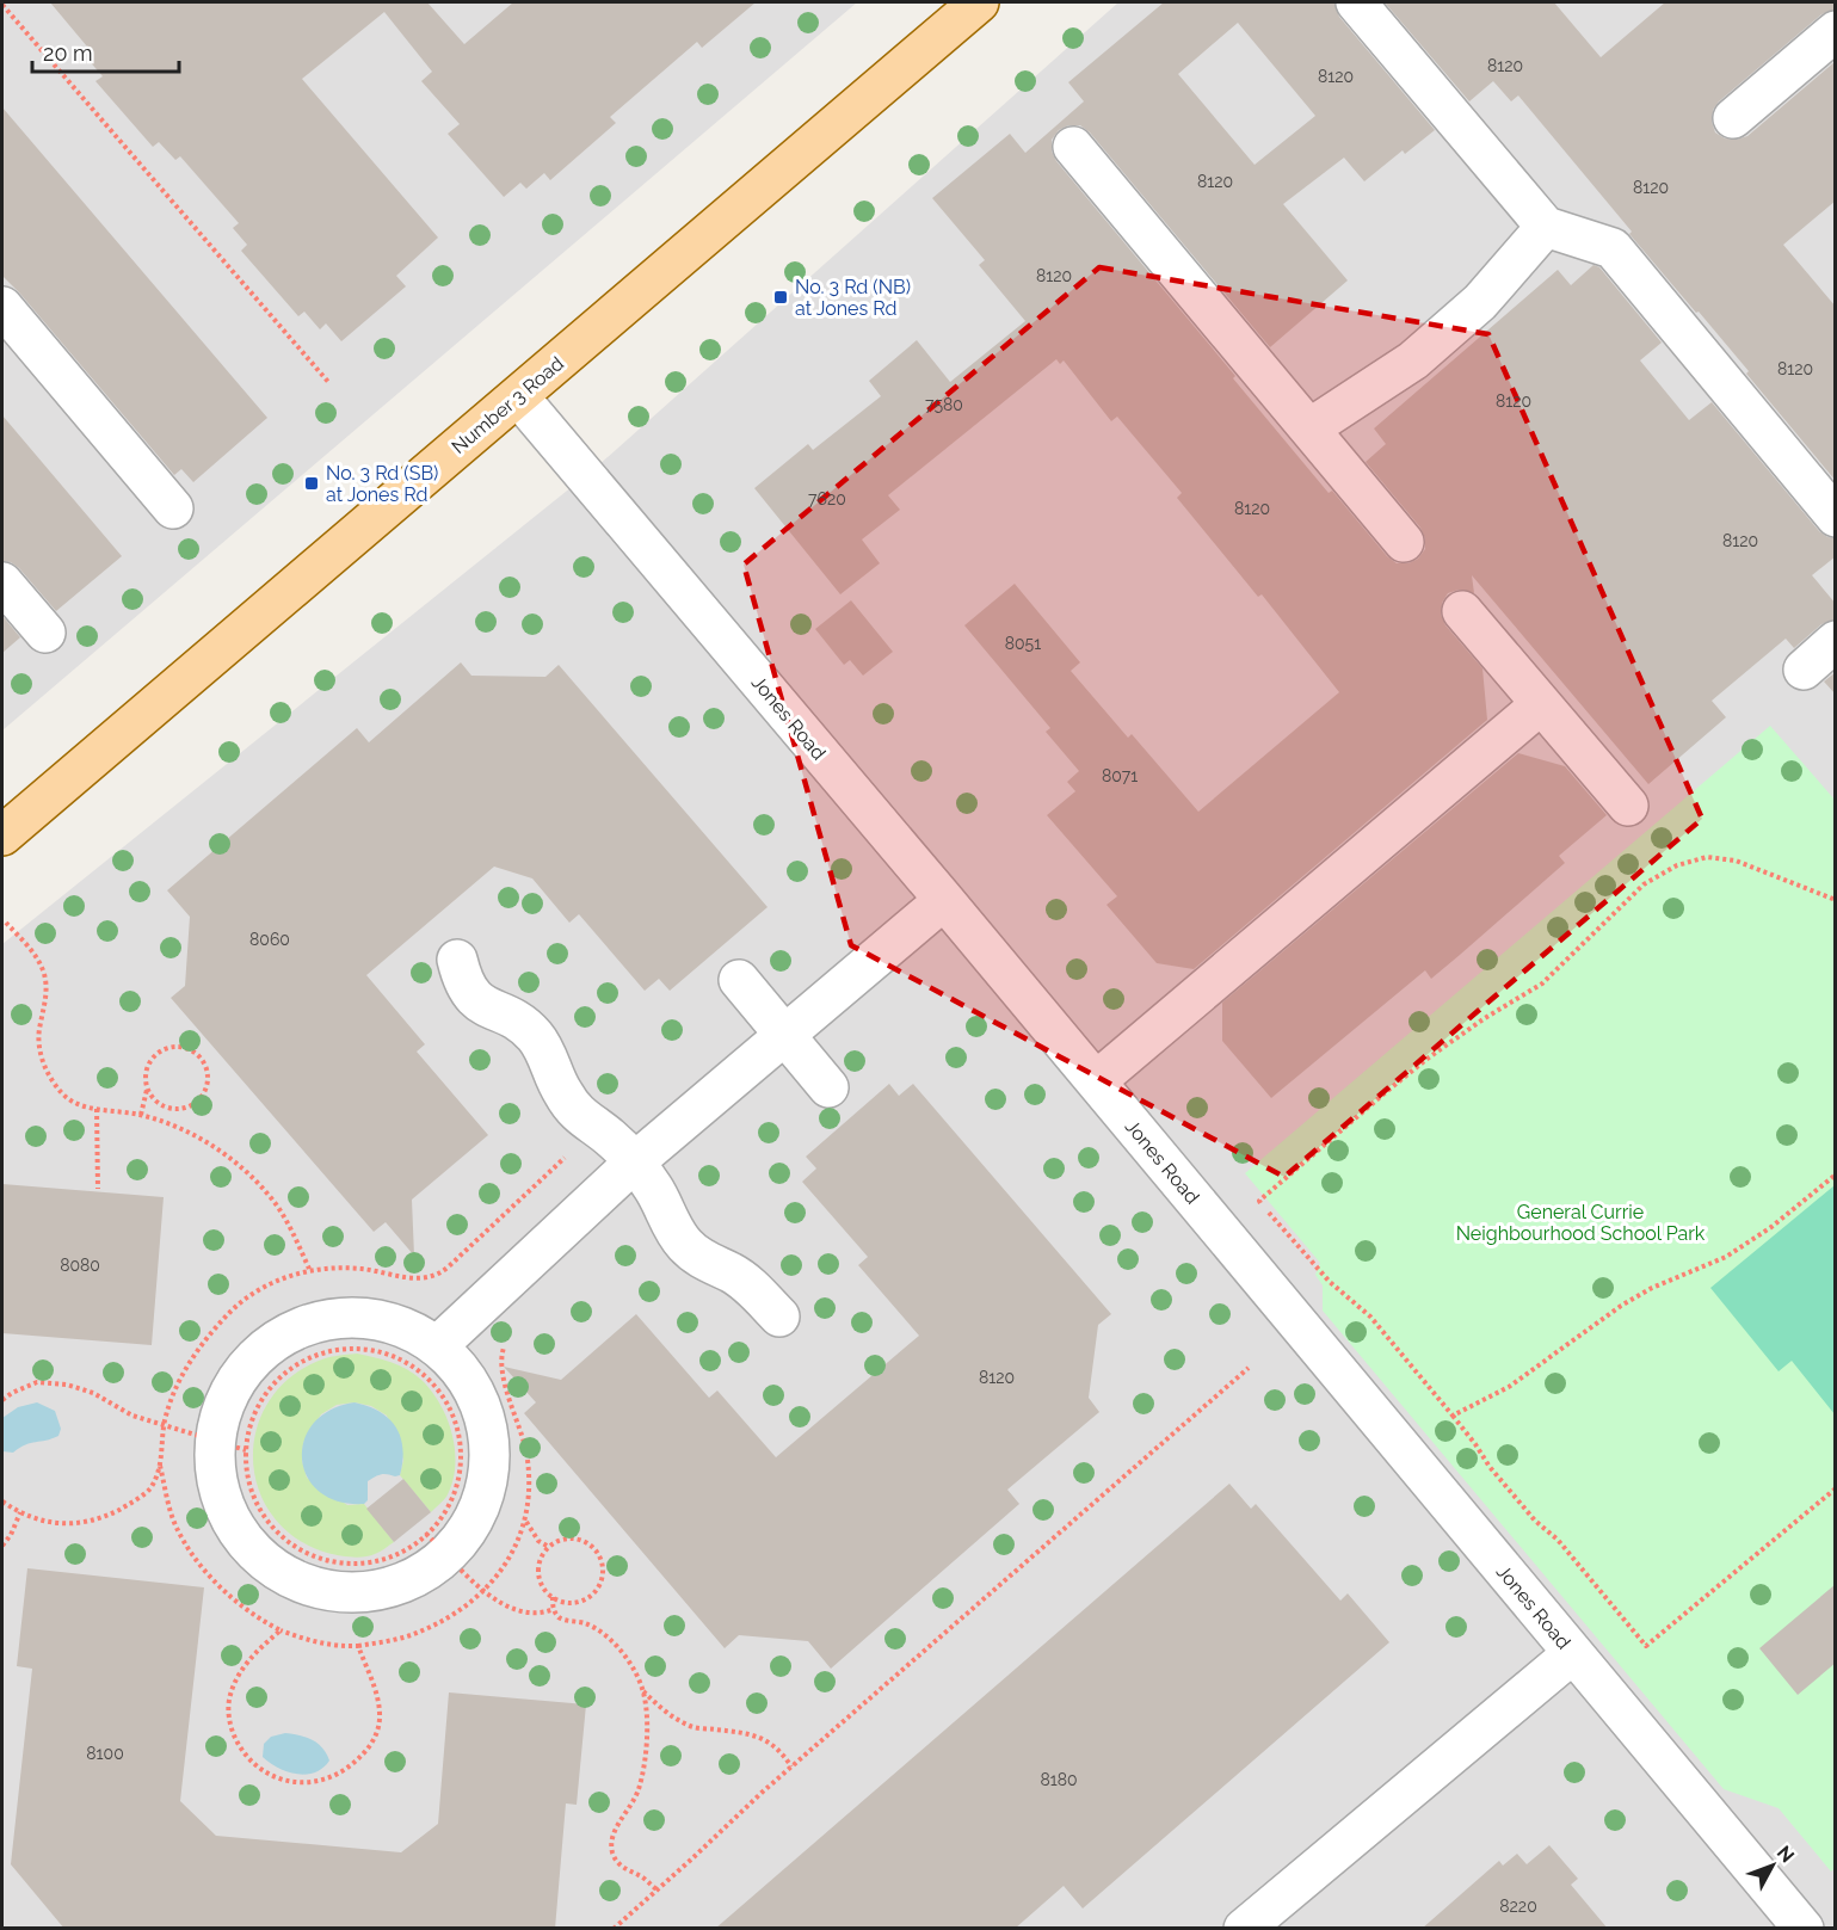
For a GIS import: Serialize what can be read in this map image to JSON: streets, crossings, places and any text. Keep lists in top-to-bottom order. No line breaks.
{"streets":{"main road":["Number 3 Road"],"street":["Jones Road"]},"crossings":[["Number 3 Road","Jones Road"]],"parks":["General Currie Neighbourhood School Park"],"places":{"transit":["No. 3 Rd (NB) at Jones Rd","No. 3 Rd (SB) at Jones Rd"]},"house_numbers":["8120","8120","8120","8120","8120","8120","8120","7580","7620","8120","8120","8051","8071","8060","8080","8120","8100","8180","8220"],"scale_bar":"20 m","north":"top right"}
